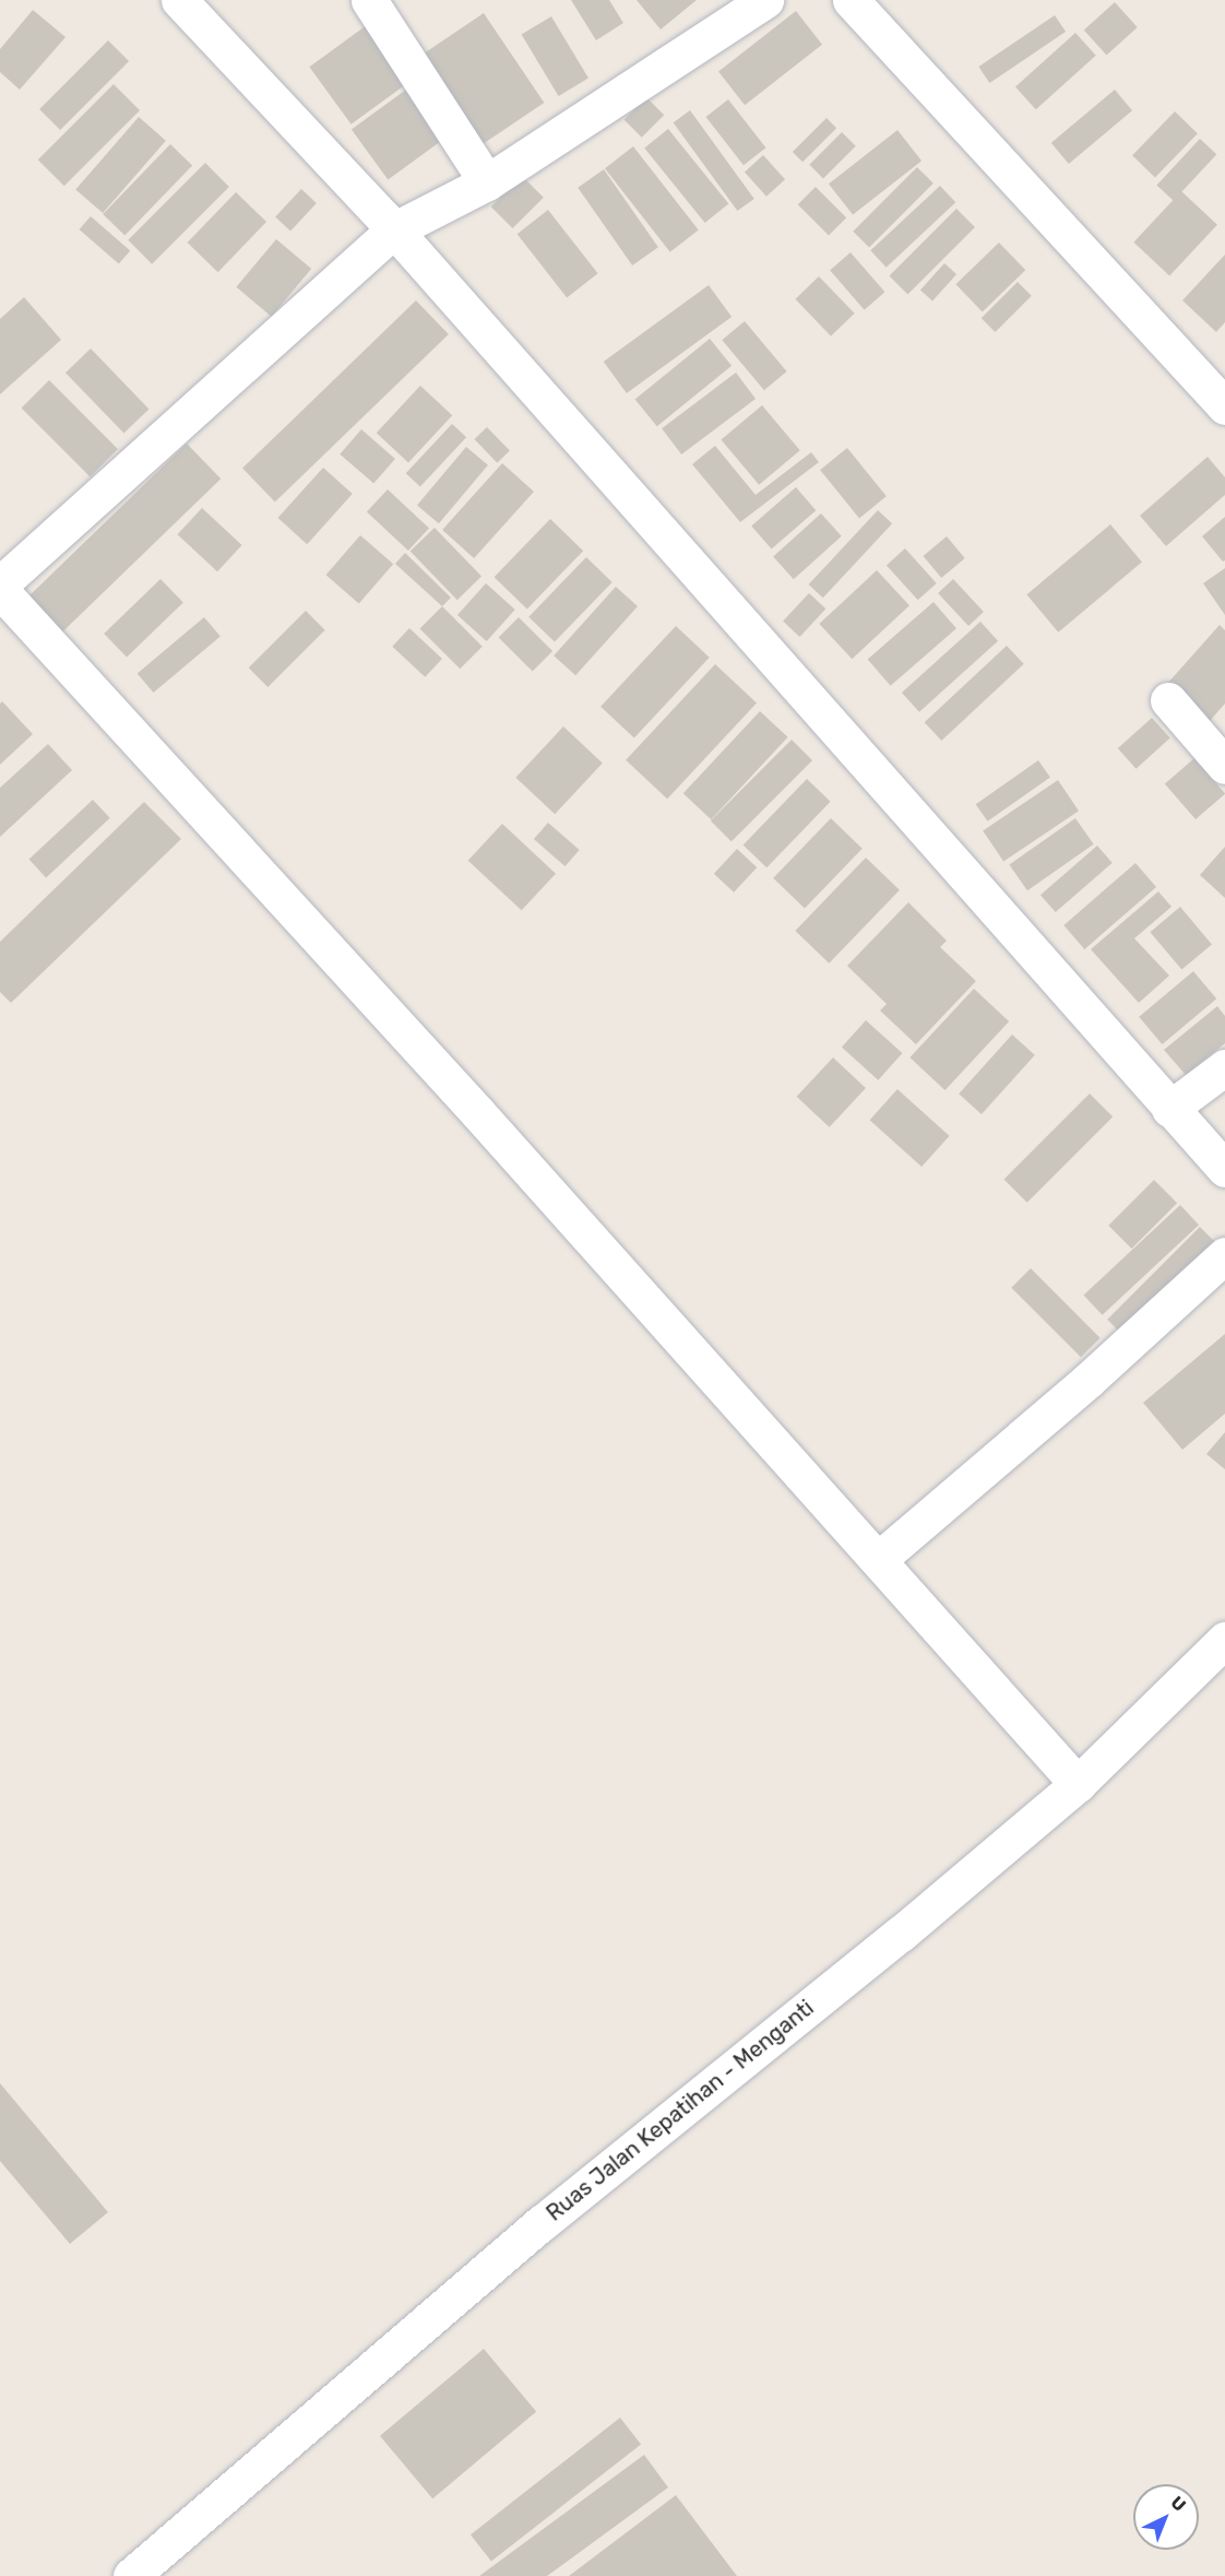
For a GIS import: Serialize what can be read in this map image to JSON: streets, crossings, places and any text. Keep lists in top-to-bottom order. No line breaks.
{"streets":{"street":["Ruas Jalan Kepatihan - Menganti"]},"north":"top right"}
